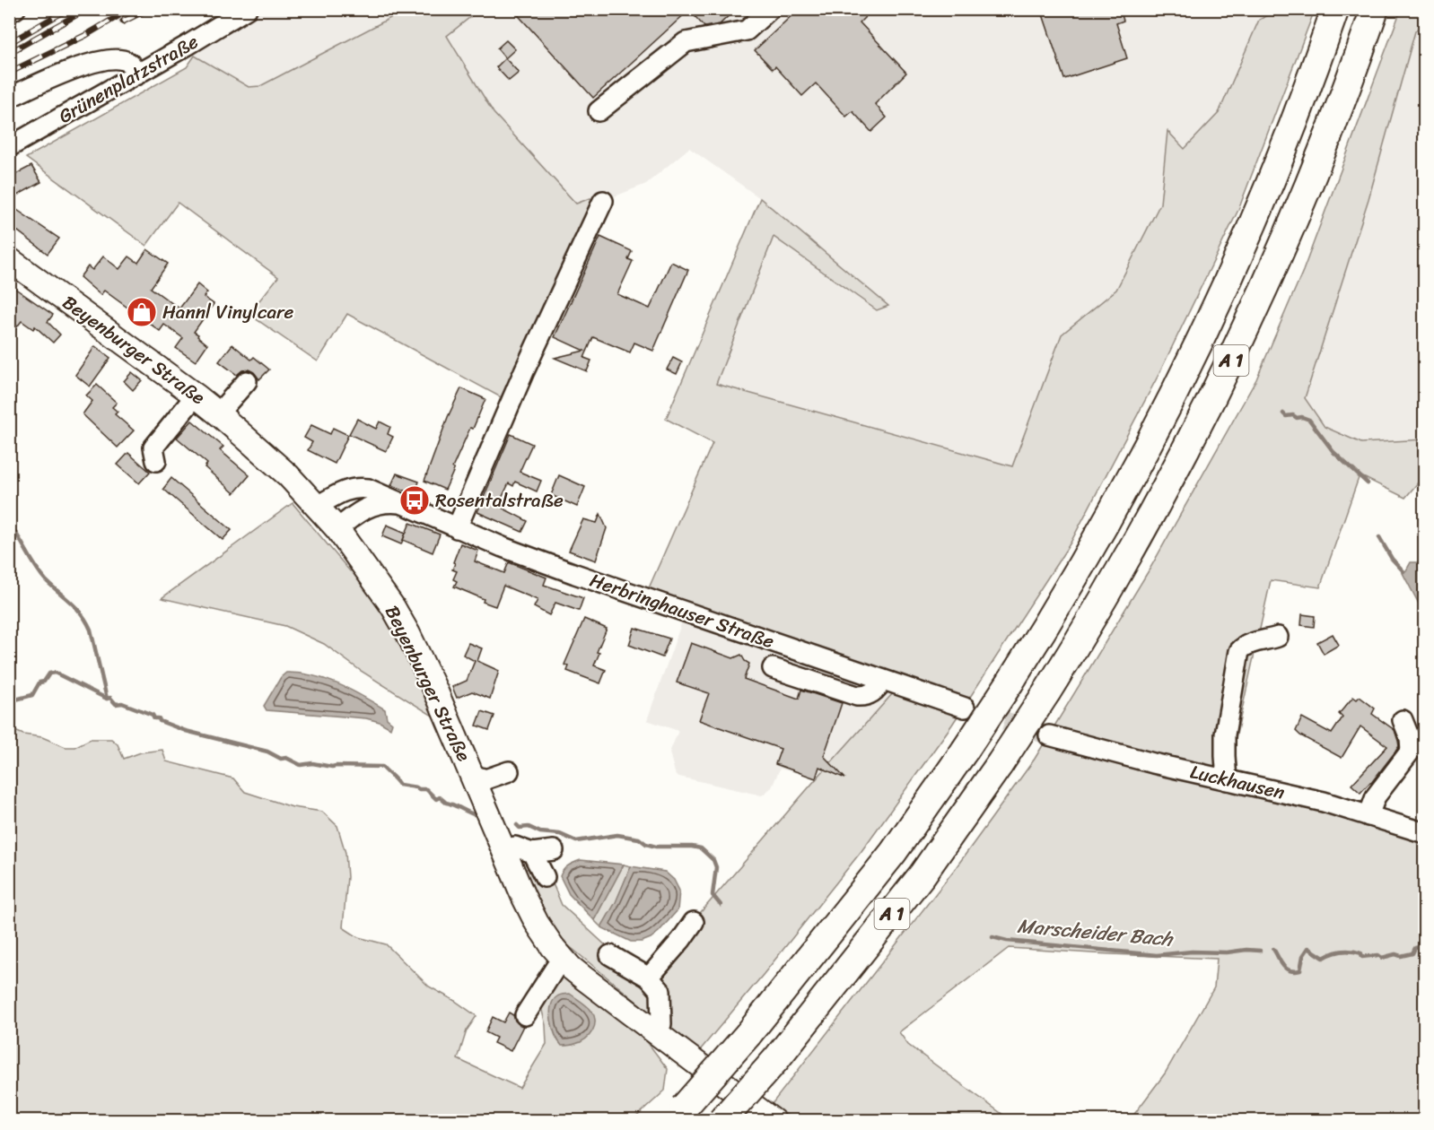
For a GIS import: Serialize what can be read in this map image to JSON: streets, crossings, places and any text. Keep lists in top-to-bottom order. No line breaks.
{"streets":{"highway":["A 1"],"main road":["Beyenburger Straße"],"street":["Grünenplatzstraße","Herbringhauser Straße","Luckhausen"]},"crossings":[["Beyenburger Straße","Herbringhauser Straße"]],"water":["Marscheider Bach"],"places":{"shop":["Hannl Vinylcare"],"bus stop":["Rosentalstraße"]}}
